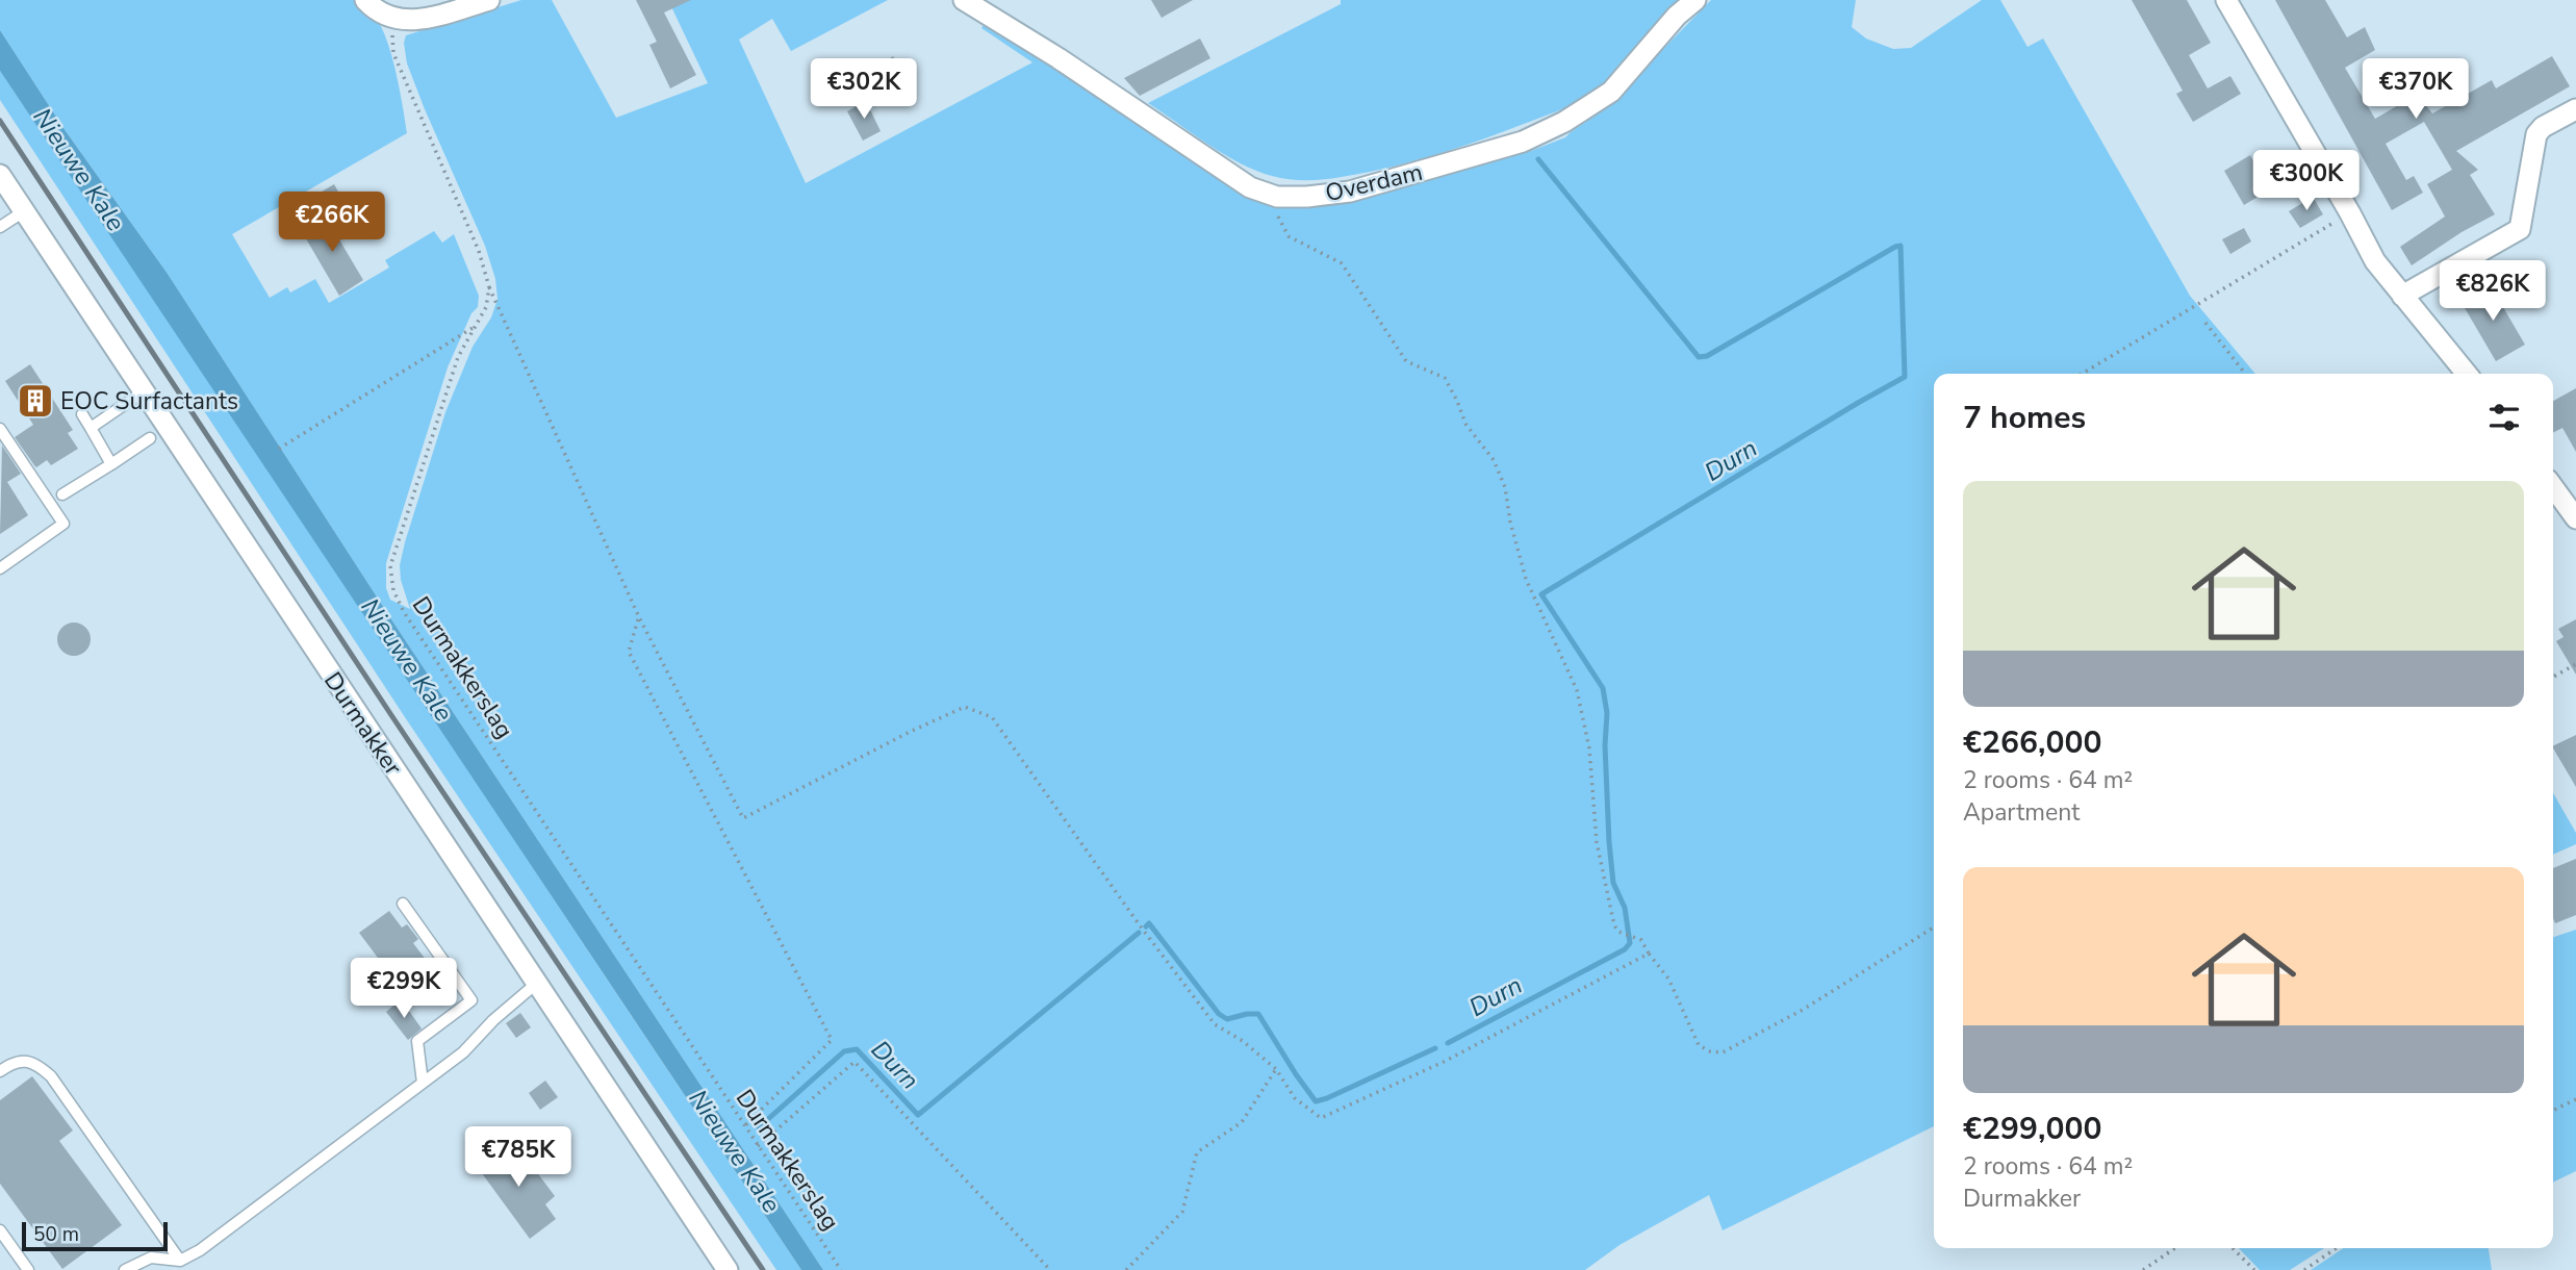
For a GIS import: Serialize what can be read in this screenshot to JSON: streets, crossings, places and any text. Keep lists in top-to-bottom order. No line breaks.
{"streets":{"street":["Overdam","Durmakker"],"path":["Durmakkerslag"]},"water":["Nieuwe Kale","Durn"],"places":{"building":["EOC Surfactants"]},"scale_bar":"50 m","page":{"price":["€302K","€370K","€300K","€266K","€826K","€299K","€785K"],"heading":"7 homes","list":[{"name":"€266,000","note":"2 rooms · 64 m² · Apartment"},{"name":"€299,000","note":"2 rooms · 64 m² · Durmakker"}],"scale":"50 m"}}
